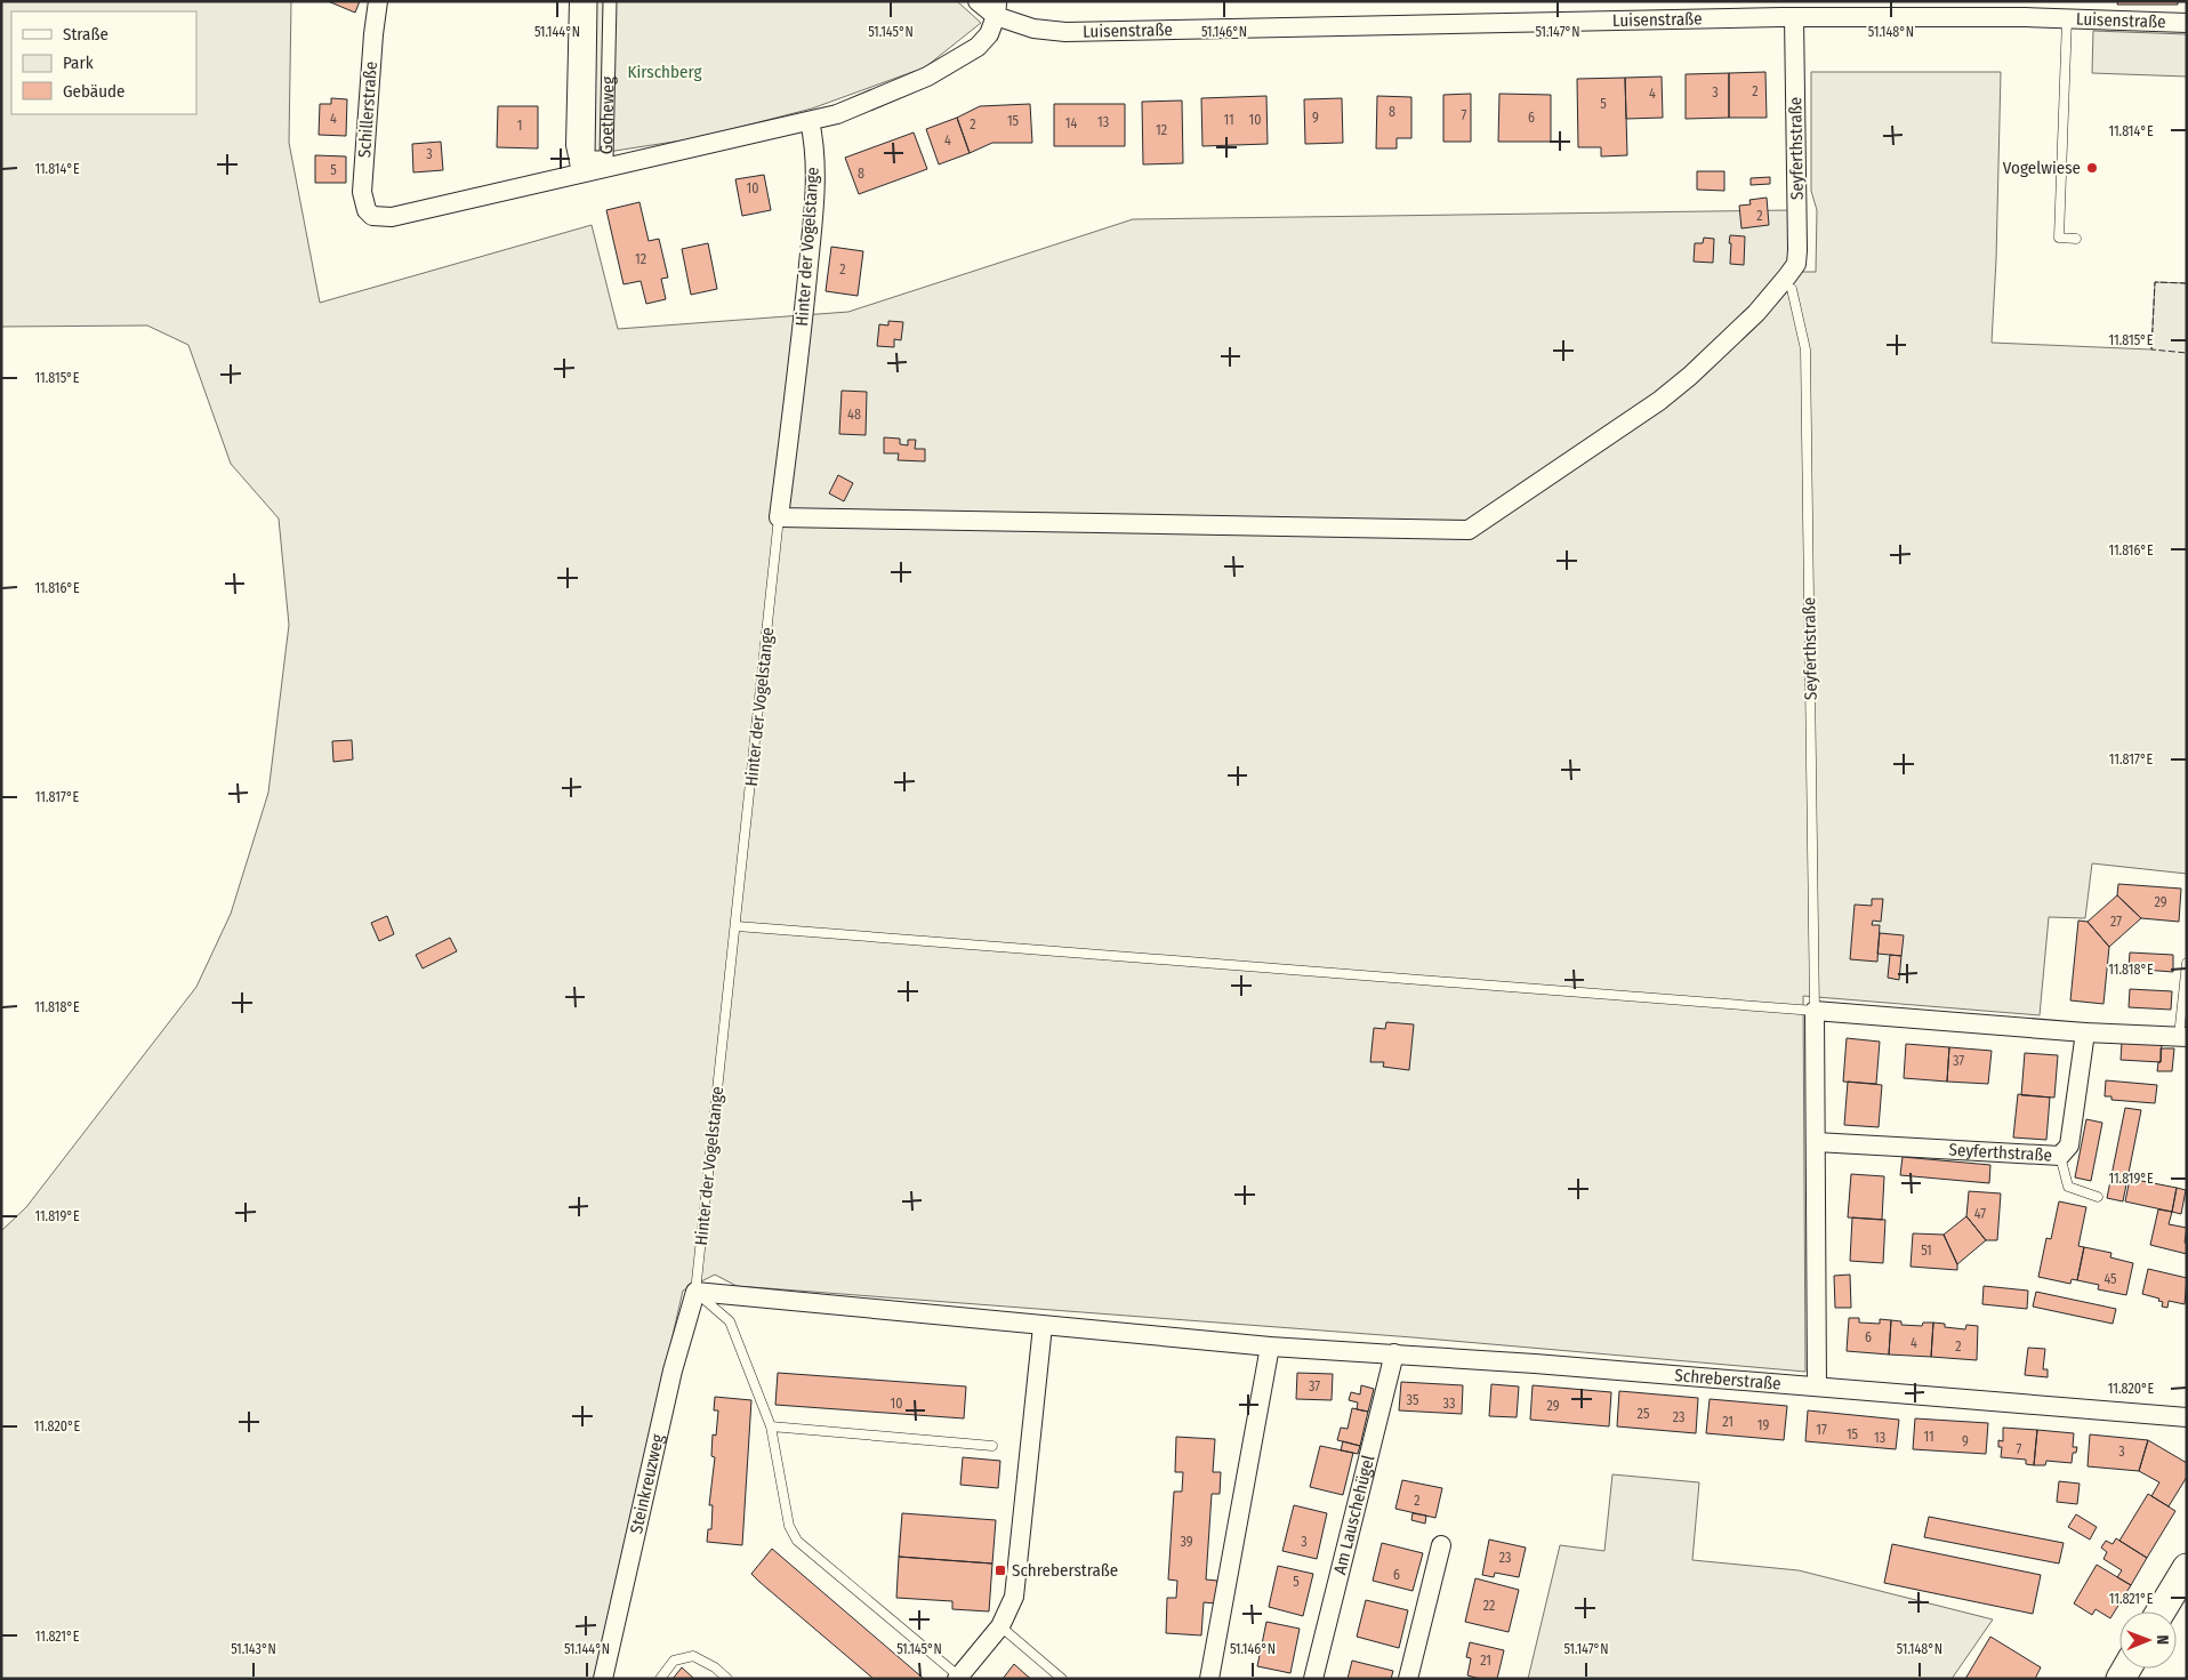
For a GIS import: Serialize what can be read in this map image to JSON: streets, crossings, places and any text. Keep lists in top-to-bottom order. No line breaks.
{"streets":{"street":["Luisenstraße","Schillerstraße","Goetheweg","Seyferthstraße","Hinter der Vogelstange","Schreberstraße","Steinkreuzweg","Am Lauschehügel"]},"crossings":[["Luisenstraße","Seyferthstraße"],["Schillerstraße","Goetheweg"],["Seyferthstraße","Schreberstraße"],["Hinter der Vogelstange","Schreberstraße"],["Hinter der Vogelstange","Steinkreuzweg"],["Schreberstraße","Steinkreuzweg"],["Schreberstraße","Am Lauschehügel"]],"parks":["Kirschberg"],"places":{"other":["Vogelwiese"],"transit":["Schreberstraße"]},"house_numbers":["2","3","4","5","8","7","9","6","4","11","10","15","13","14","2","1","12","4","3","5","8","10","2","12","2","48","29","27","37","47","51","45","6","4","2","37","35","10","33","29","25","23","21","19","17","15","11","13","9","7","3","2","39","3","23","6","5","22","21"],"legend":["Straße","Park","Gebäude"],"north":"right","coordinates":["51.144°N","51.145°N","51.146°N","51.147°N","51.148°N","11.814°E","11.815°E","11.816°E","11.817°E","11.818°E","11.819°E","11.820°E","11.821°E","51.143°N"]}
